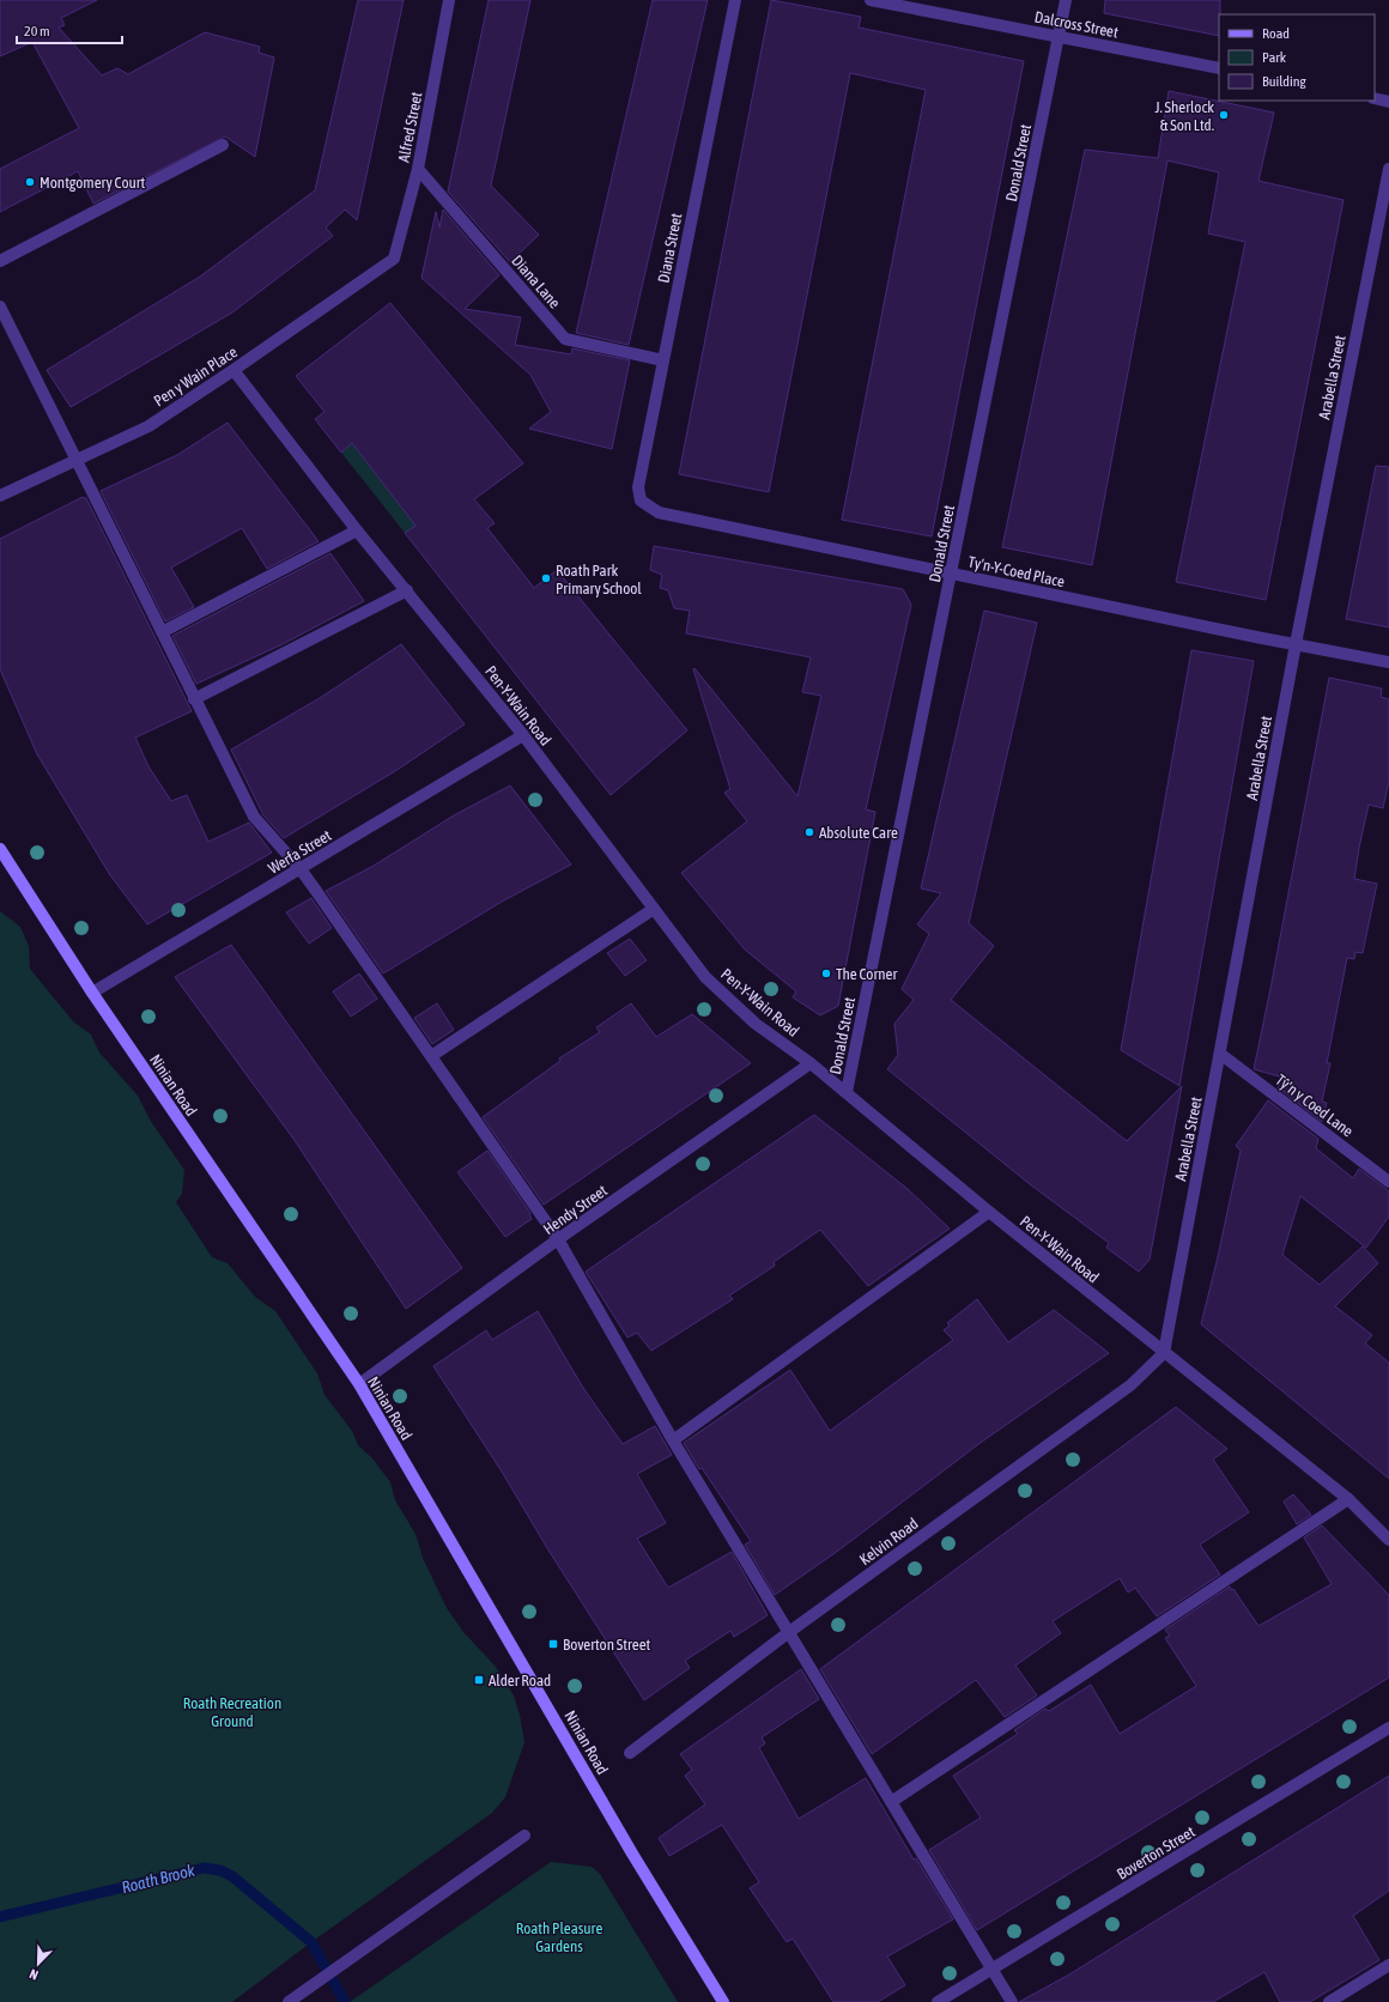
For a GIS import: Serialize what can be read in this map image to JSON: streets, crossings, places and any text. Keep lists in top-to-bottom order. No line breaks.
{"streets":{"street":["Dalcross Street","Alfred Street","Donald Street","Diana Street","Diana Lane","Pen y Wain Place","Arabella Street","Ty'n-Y-Coed Place","Pen-Y-Wain Road","Werfa Street","Ninian Road","Tŷ'n y Coed Lane","Hendy Street","Kelvin Road","Boverton Street"]},"crossings":[["Dalcross Street","Donald Street"],["Alfred Street","Diana Lane"],["Alfred Street","Pen y Wain Place"],["Donald Street","Ty'n-Y-Coed Place"],["Donald Street","Pen-Y-Wain Road"],["Diana Street","Diana Lane"],["Diana Street","Ty'n-Y-Coed Place"],["Pen y Wain Place","Pen-Y-Wain Road"],["Arabella Street","Ty'n-Y-Coed Place"],["Arabella Street","Pen-Y-Wain Road"],["Arabella Street","Tŷ'n y Coed Lane"],["Arabella Street","Kelvin Road"],["Pen-Y-Wain Road","Werfa Street"],["Pen-Y-Wain Road","Hendy Street"],["Pen-Y-Wain Road","Kelvin Road"],["Werfa Street","Ninian Road"],["Ninian Road","Hendy Street"]],"water":["Roath Brook"],"parks":["Roath Recreation Ground","Roath Pleasure Gardens"],"places":{"other":["J. Sherlock & Son Ltd.","Montgomery Court","Roath Park Primary School","Absolute Care","The Corner"],"transit":["Boverton Street","Alder Road"]},"legend":["Road","Park","Building"],"scale_bar":"20 m","north":"bottom left"}
